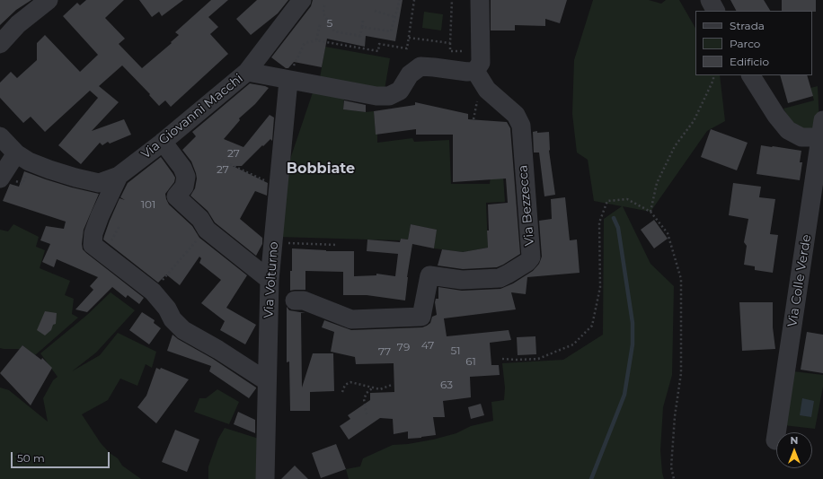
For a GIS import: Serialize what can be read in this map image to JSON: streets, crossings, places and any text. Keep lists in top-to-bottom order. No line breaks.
{"streets":{"street":["Via Giovanni Macchi","Via Bezzecca","Via Volturno","Via Colle Verde"]},"crossings":[["Via Giovanni Macchi","Via Bezzecca"],["Via Giovanni Macchi","Via Volturno"],["Via Bezzecca","Via Volturno"]],"districts":["Bobbiate"],"house_numbers":["5","27","27","101","47","79","51","77","61","63"],"legend":["Strada","Parco","Edificio"],"scale_bar":"50 m","north":"top"}
